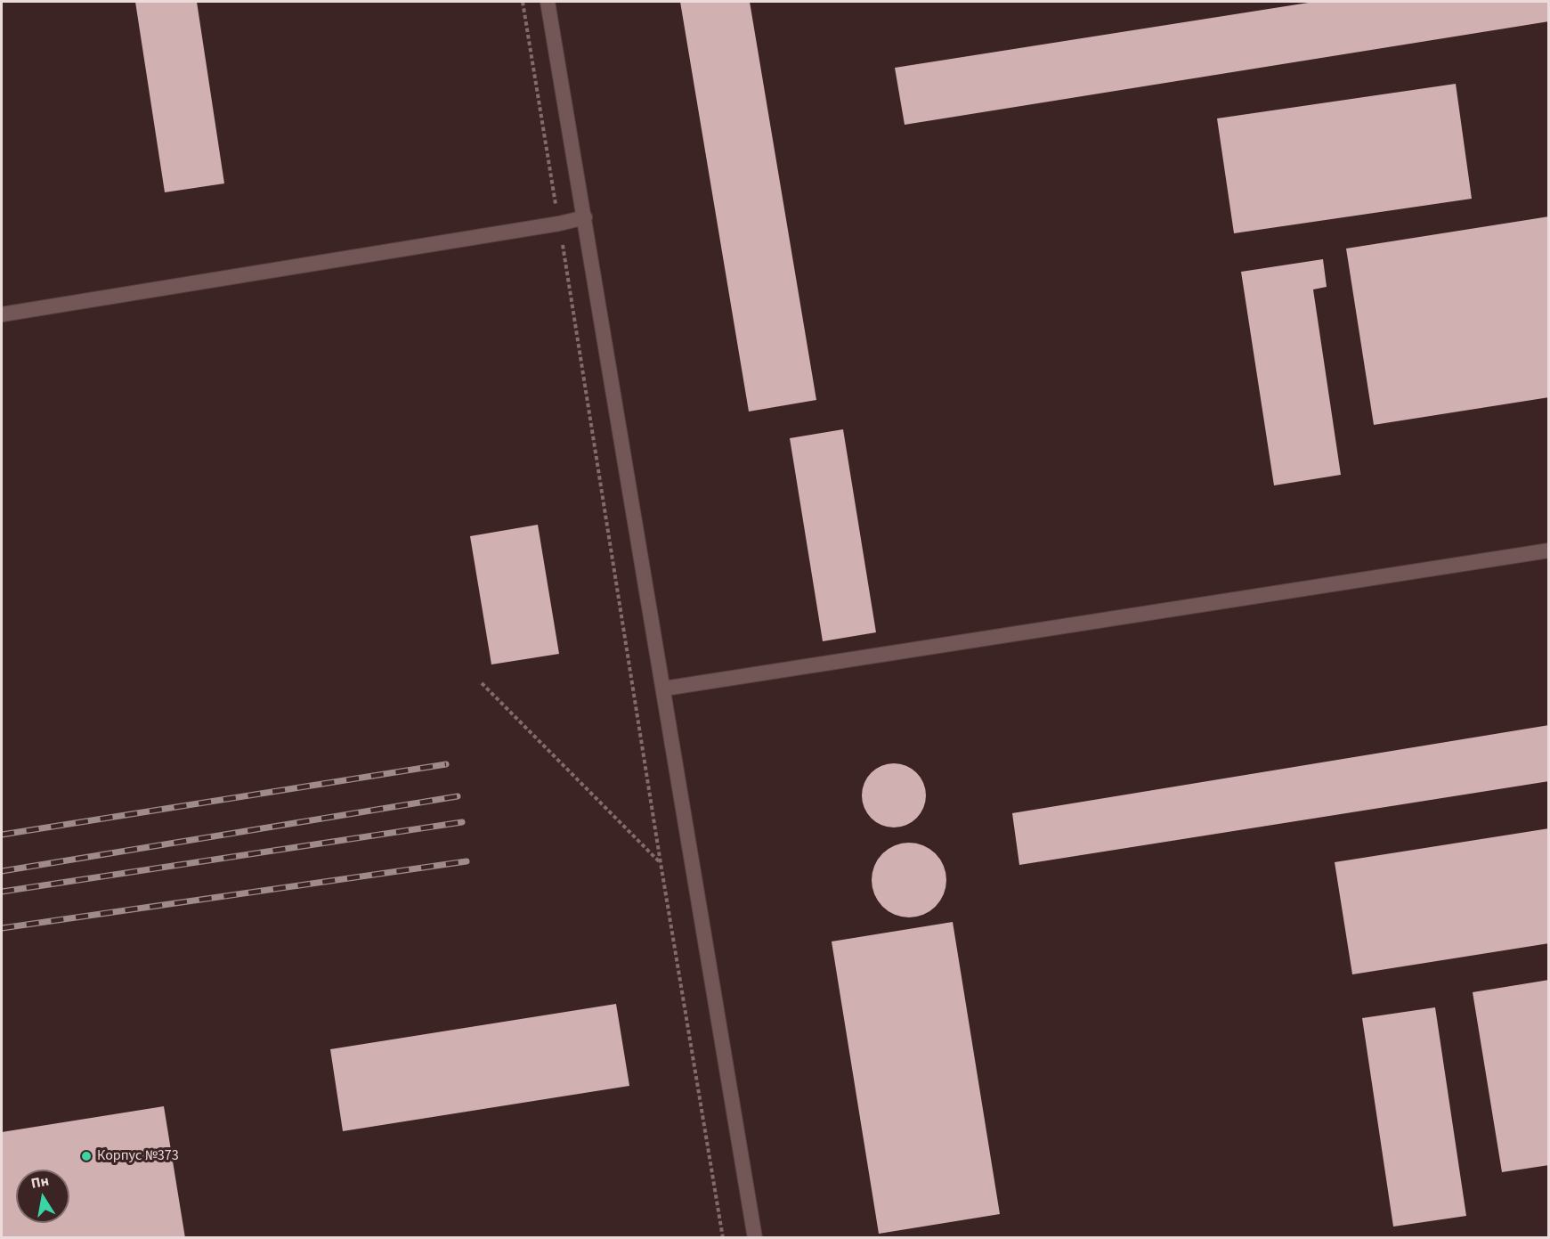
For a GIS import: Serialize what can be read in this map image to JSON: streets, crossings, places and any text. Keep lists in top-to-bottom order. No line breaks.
{"places":["Корпус №373"],"north":"top"}
